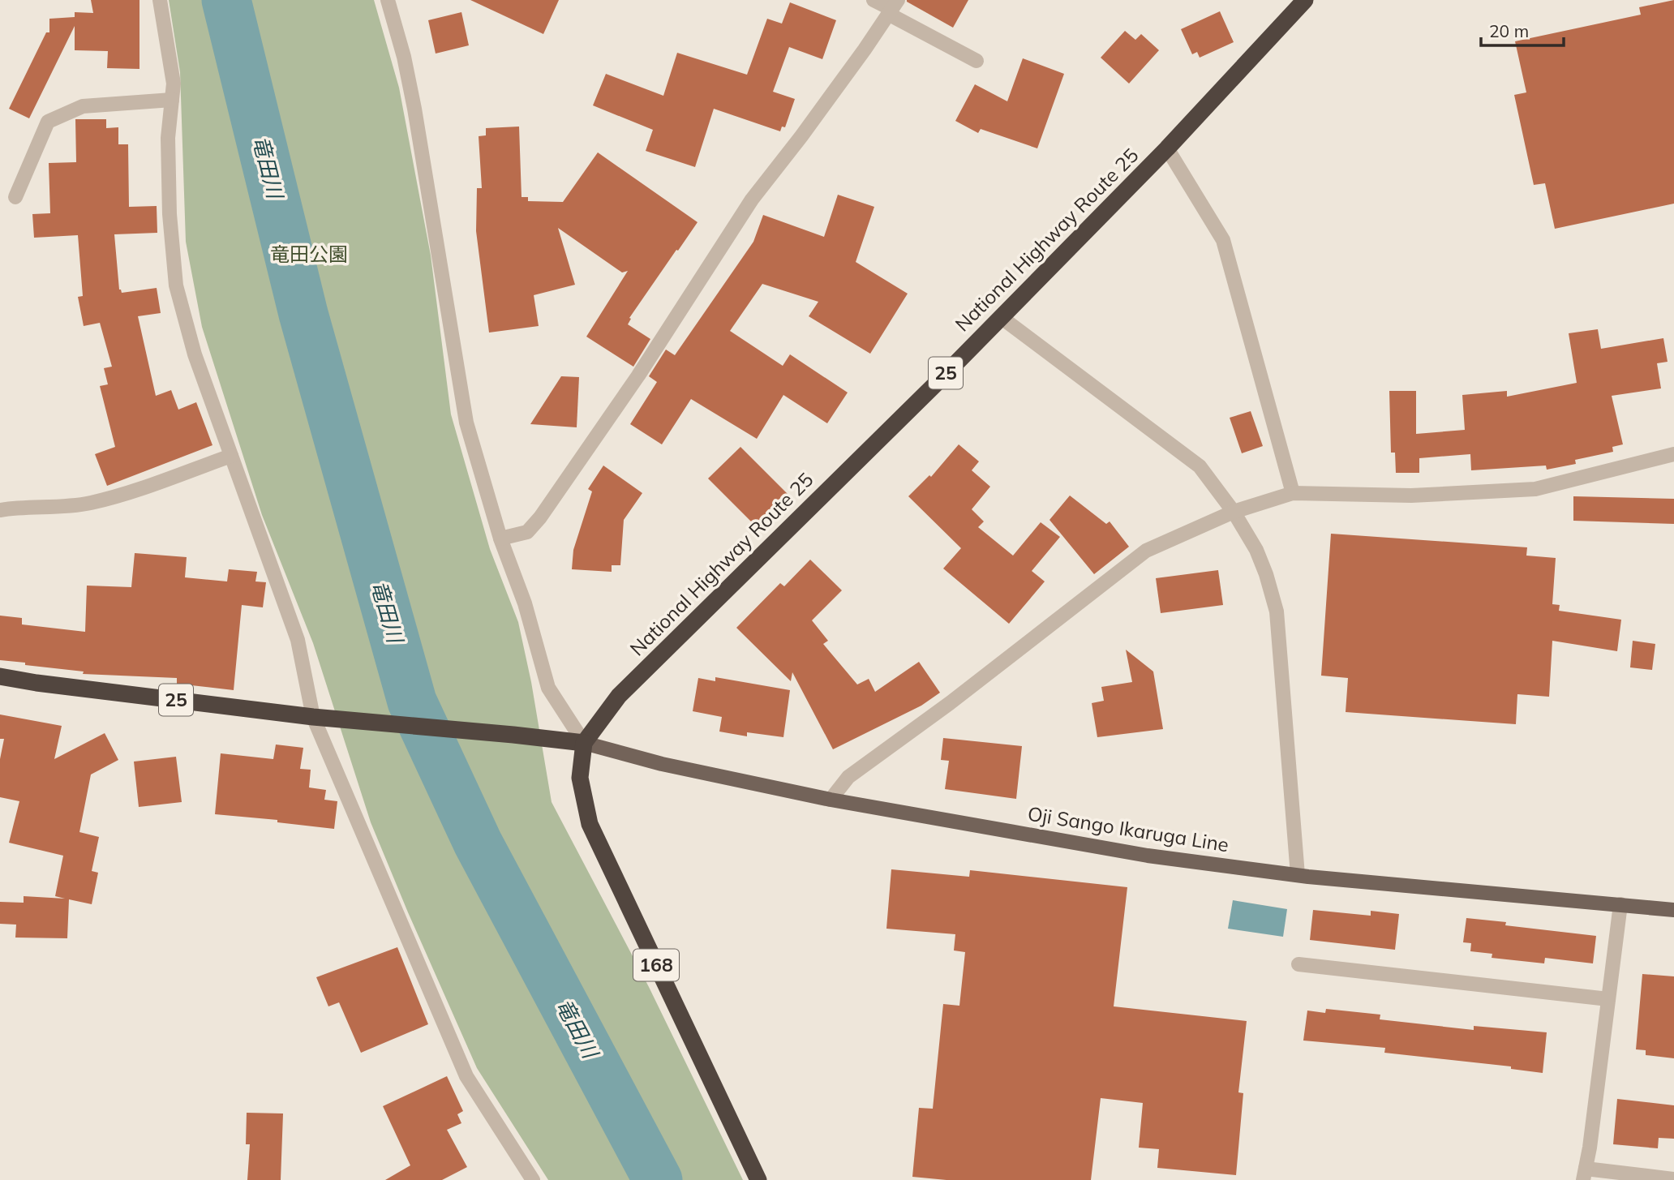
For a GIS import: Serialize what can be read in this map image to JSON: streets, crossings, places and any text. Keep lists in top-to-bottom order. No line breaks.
{"streets":{"highway":["National Highway Route 25","25","168"],"main road":["Oji Sango Ikaruga Line"]},"crossings":[["National Highway Route 25","25"],["National Highway Route 25","Oji Sango Ikaruga Line"],["National Highway Route 25","168"],["25","Oji Sango Ikaruga Line"],["25","168"],["Oji Sango Ikaruga Line","168"]],"water":["竜田川"],"parks":["竜田公園"],"scale_bar":"20 m"}
